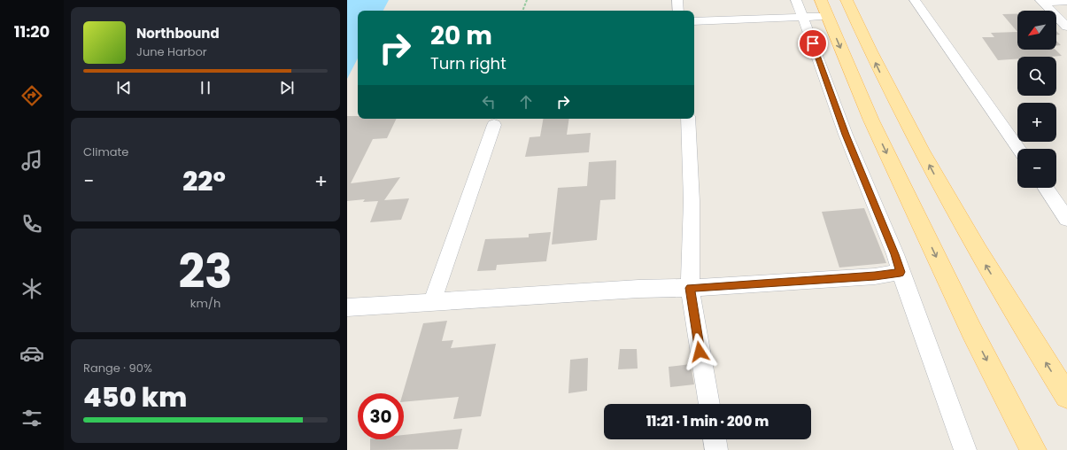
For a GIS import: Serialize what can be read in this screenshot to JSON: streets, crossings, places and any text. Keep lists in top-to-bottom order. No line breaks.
{"north":"bottom left","page":{"tabs":"11:20","map_buttons":["+","−"],"turn":["20 m","Turn right"],"song":["Northbound","June Harbor"],"tile":["Climate",["23","km/h"],["Range · 90%","450 km"]],"heat":["−","22°","+"],"limit":"30","trip":"11:21 · 1 min · 200 m"}}
